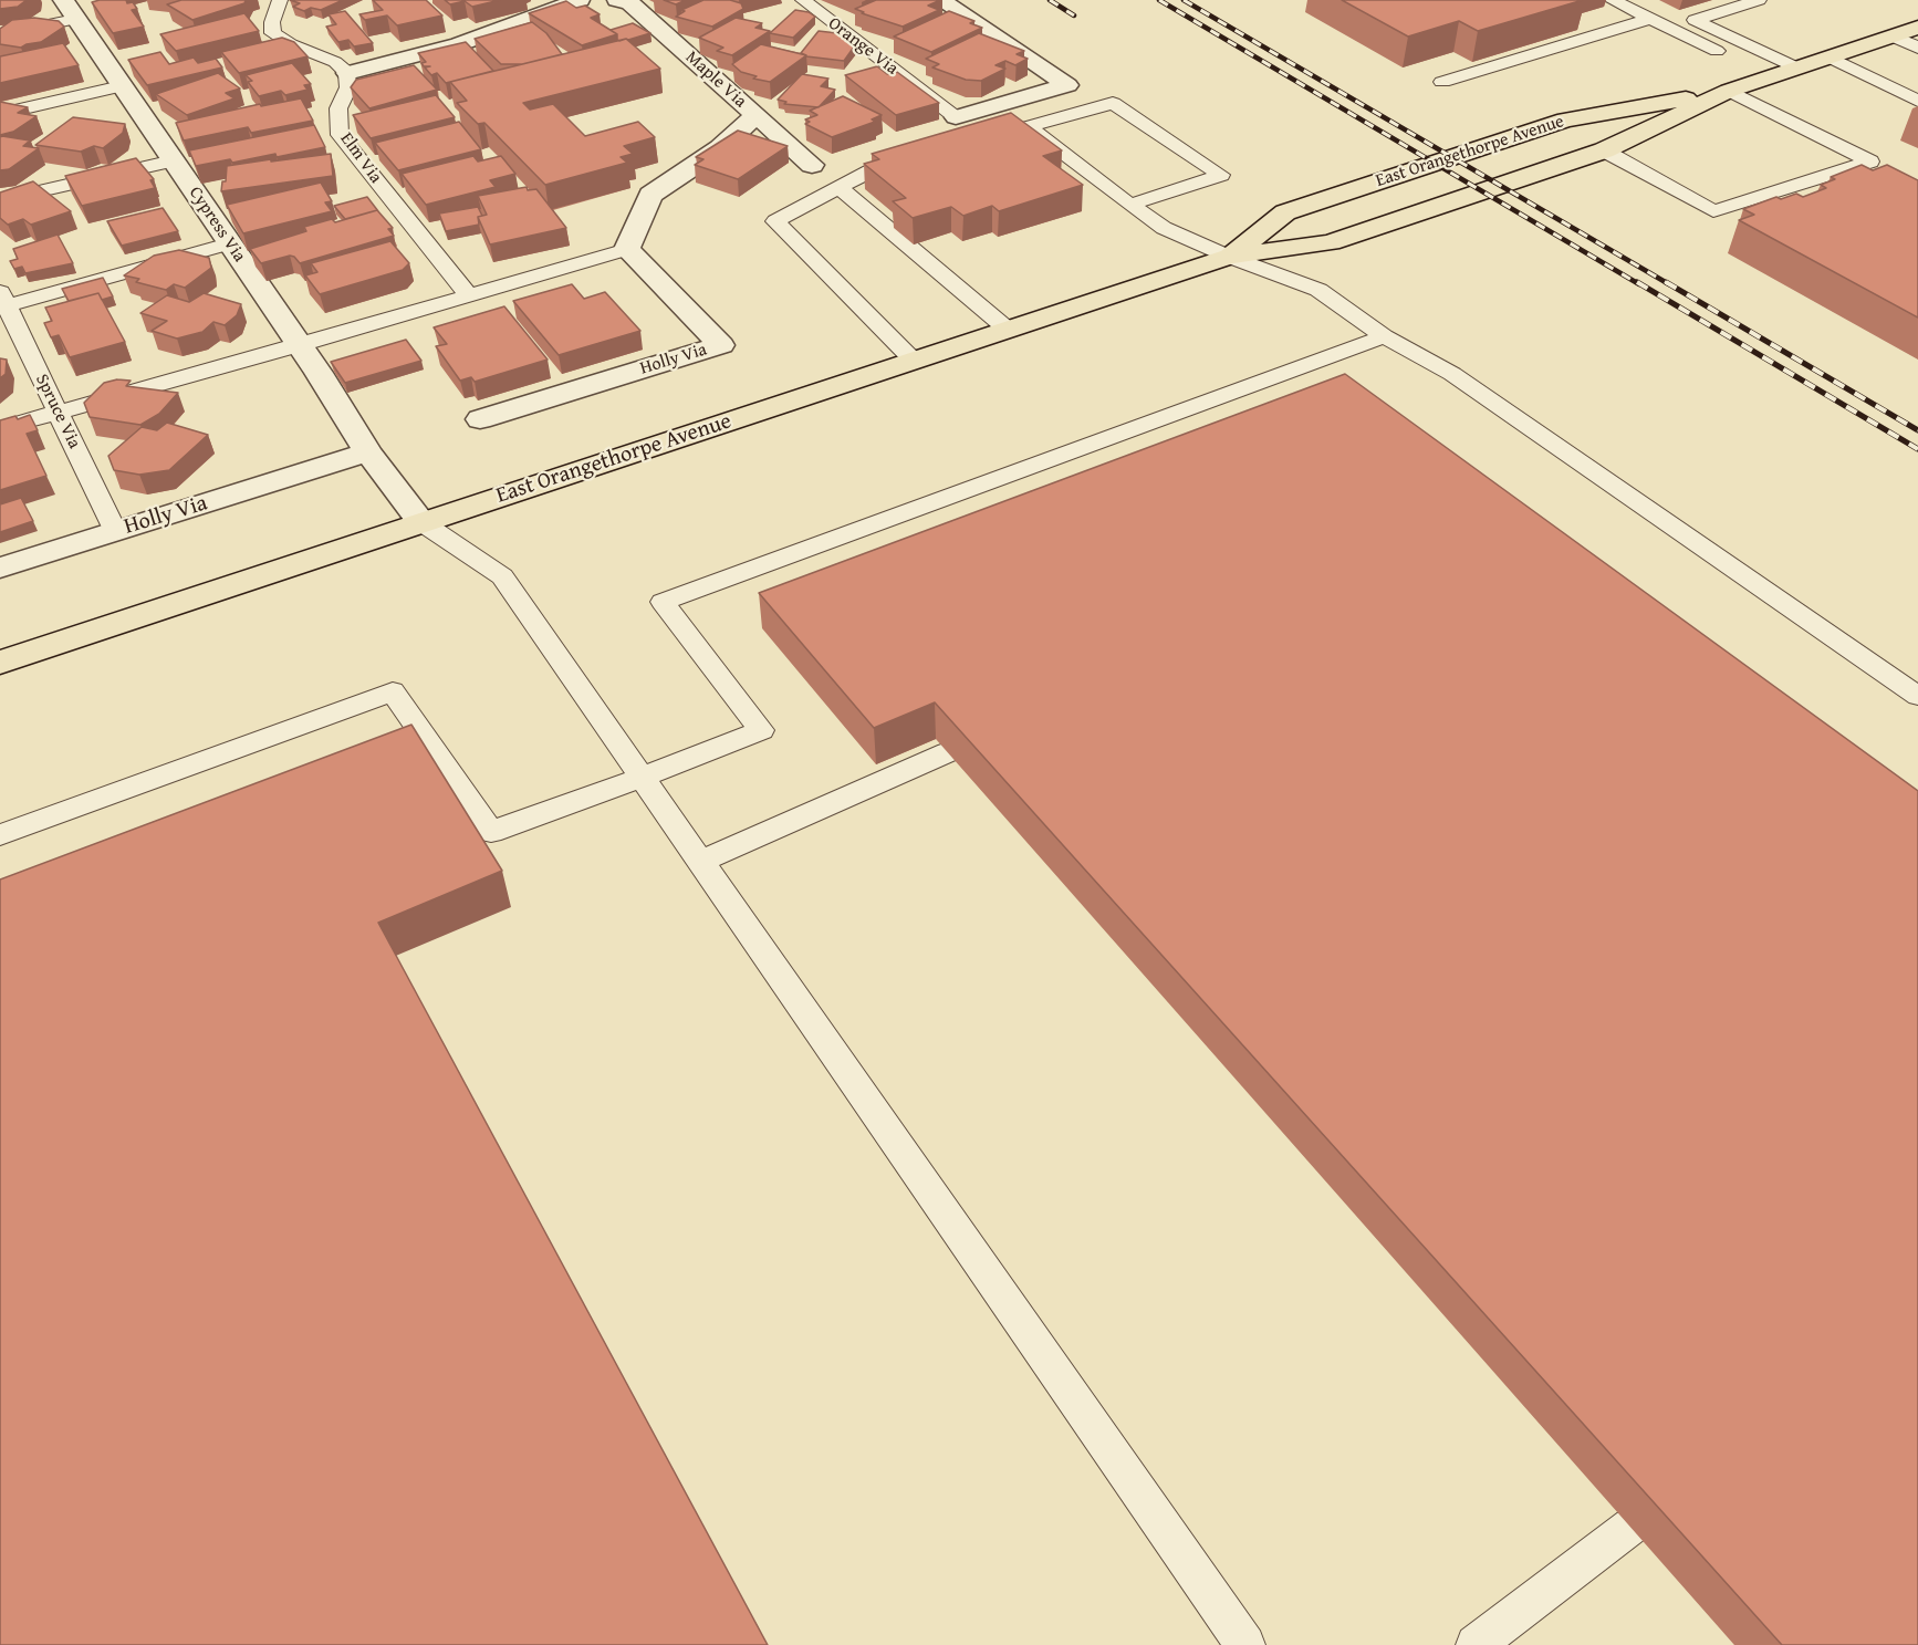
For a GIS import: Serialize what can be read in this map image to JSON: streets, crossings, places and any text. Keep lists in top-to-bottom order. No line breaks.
{"streets":{"main road":["East Orangethorpe Avenue"],"street":["Maple Via","Cypress Via","Holly Via"],"lane":["Orange Via","Elm Via","Spruce Via"]},"crossings":[["East Orangethorpe Avenue","Cypress Via"],["Cypress Via","Holly Via"],["Holly Via","Spruce Via"]]}
